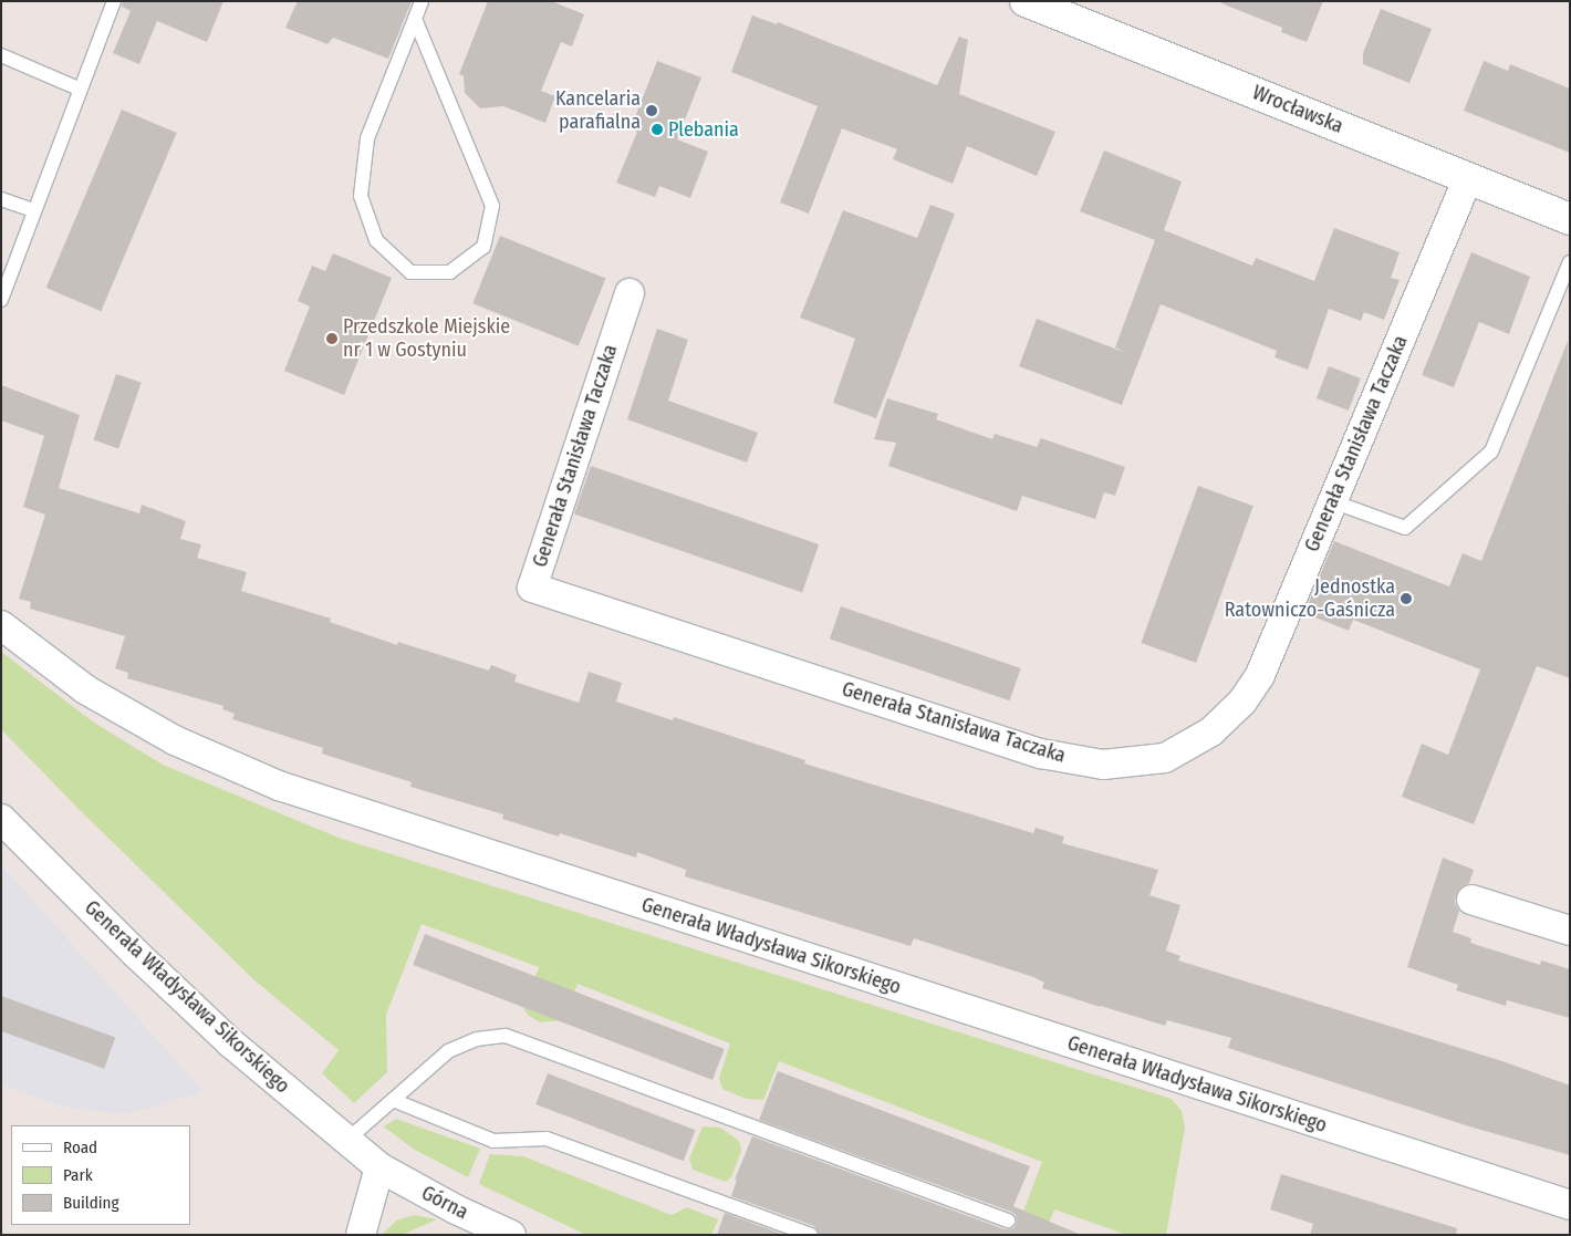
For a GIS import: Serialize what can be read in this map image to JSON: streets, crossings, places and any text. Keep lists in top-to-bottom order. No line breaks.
{"streets":{"street":["Wrocławska","Generała Stanisława Taczaka","Generała Władysława Sikorskiego","Górna"]},"crossings":[["Wrocławska","Generała Stanisława Taczaka"],["Generała Władysława Sikorskiego","Górna"]],"places":["Kancelaria parafialna","Plebania","Przedszkole Miejskie nr 1 w Gostyniu","Jednostka Ratowniczo-Gaśnicza"],"legend":["Road","Park","Building"]}
